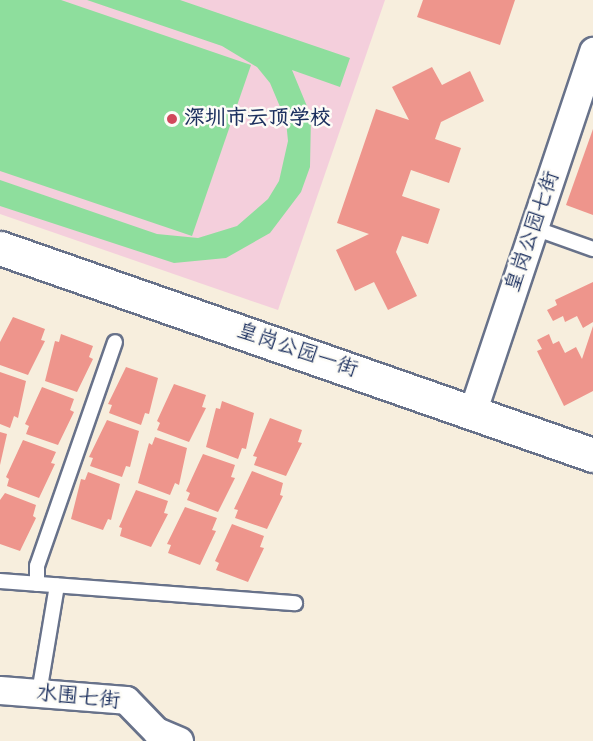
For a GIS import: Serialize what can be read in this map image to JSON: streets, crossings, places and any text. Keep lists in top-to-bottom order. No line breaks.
{"streets":{"street":["皇岗公园七街","皇岗公园一街","水围七街"]},"crossings":[["皇岗公园七街","皇岗公园一街"]],"places":["深圳市云顶学校"]}
